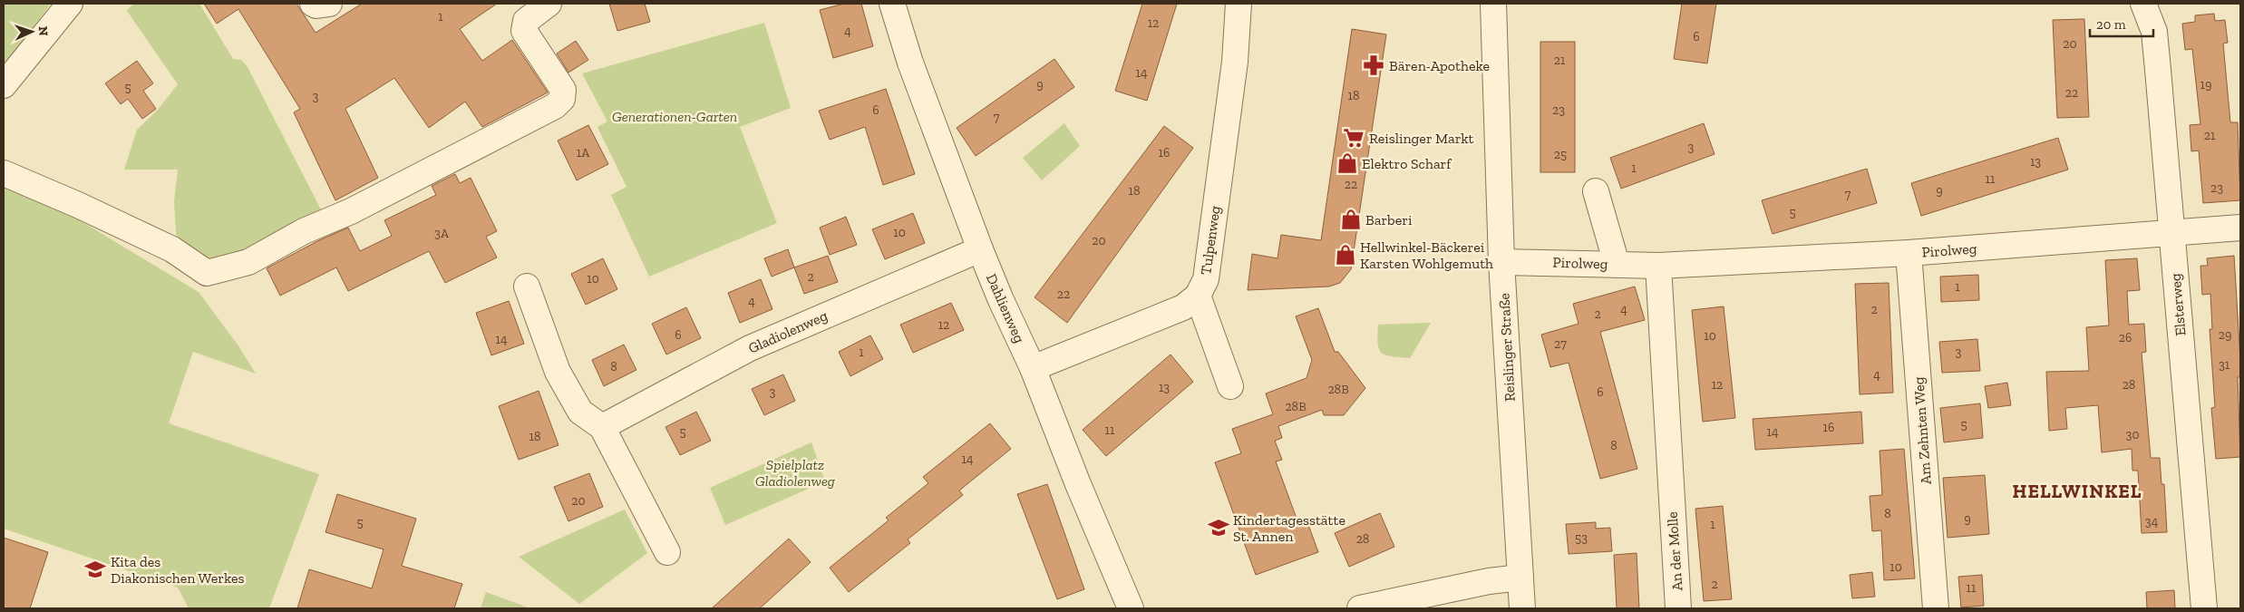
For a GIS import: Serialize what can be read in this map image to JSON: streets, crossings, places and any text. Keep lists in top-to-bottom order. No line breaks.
{"streets":{"street":["Tulpenweg","Pirolweg","Elsterweg","Dahlienweg","Gladiolenweg","Reislinger Straße","Am Zehnten Weg","An der Molle"]},"crossings":[["Tulpenweg","Dahlienweg"],["Pirolweg","Elsterweg"],["Pirolweg","Reislinger Straße"],["Pirolweg","Am Zehnten Weg"],["Pirolweg","An der Molle"],["Dahlienweg","Gladiolenweg"]],"districts":["HELLWINKEL"],"parks":["Generationen-Garten","Spielplatz Gladiolenweg"],"places":{"pharmacy":["Bären-Apotheke"],"supermarket":["Reislinger Markt"],"shop":["Elektro Scharf","Barberi","Hellwinkel-Bäckerei Karsten Wohlgemuth"],"school or university":["Kindertagesstätte St. Annen","Kita des Diakonischen Werkes"]},"house_numbers":["1","12","4","6","20","21","14","9","19","5","22","18","3","6","23","7","21","3","1A","16","25","13","1","11","22","23","18","9","7","5","10","3A","20","2","10","1","22","4","4","2","2","12","6","29","10","26","14","27","1","3","31","8","4","12","28","13","28B","3","6","28B","5","16","11","5","14","30","18","8","14","20","8","9","34","5","1","53","28","10","2","11"],"scale_bar":"20 m","north":"right"}
